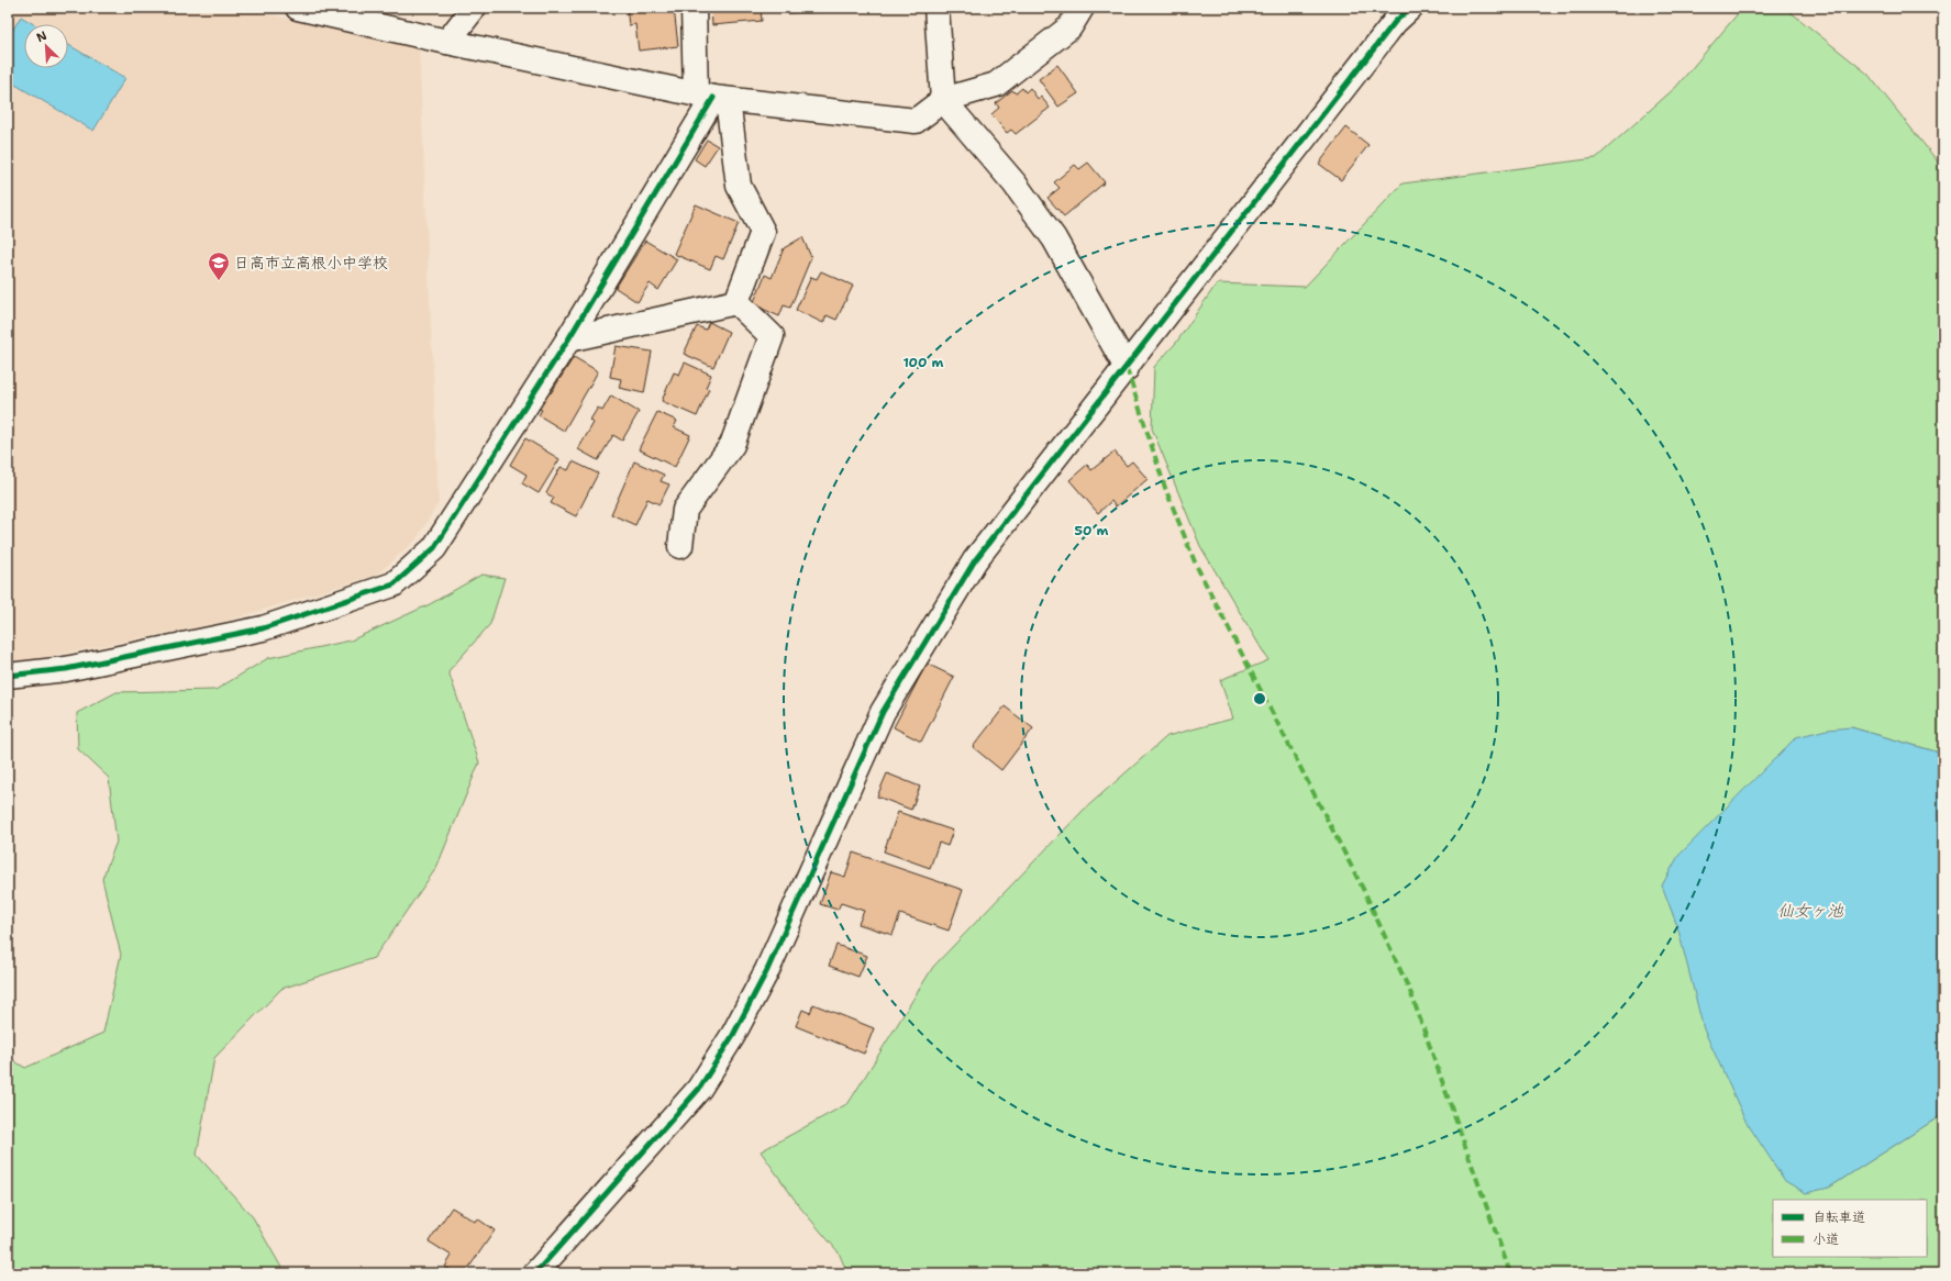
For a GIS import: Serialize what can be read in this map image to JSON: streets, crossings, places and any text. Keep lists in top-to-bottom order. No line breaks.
{"water":["仙女ヶ池"],"places":{"school or university":["日高市立高根小中学校"]},"legend":["自転車道","小道"],"north":"top left","rings":["100 m","50 m"]}
